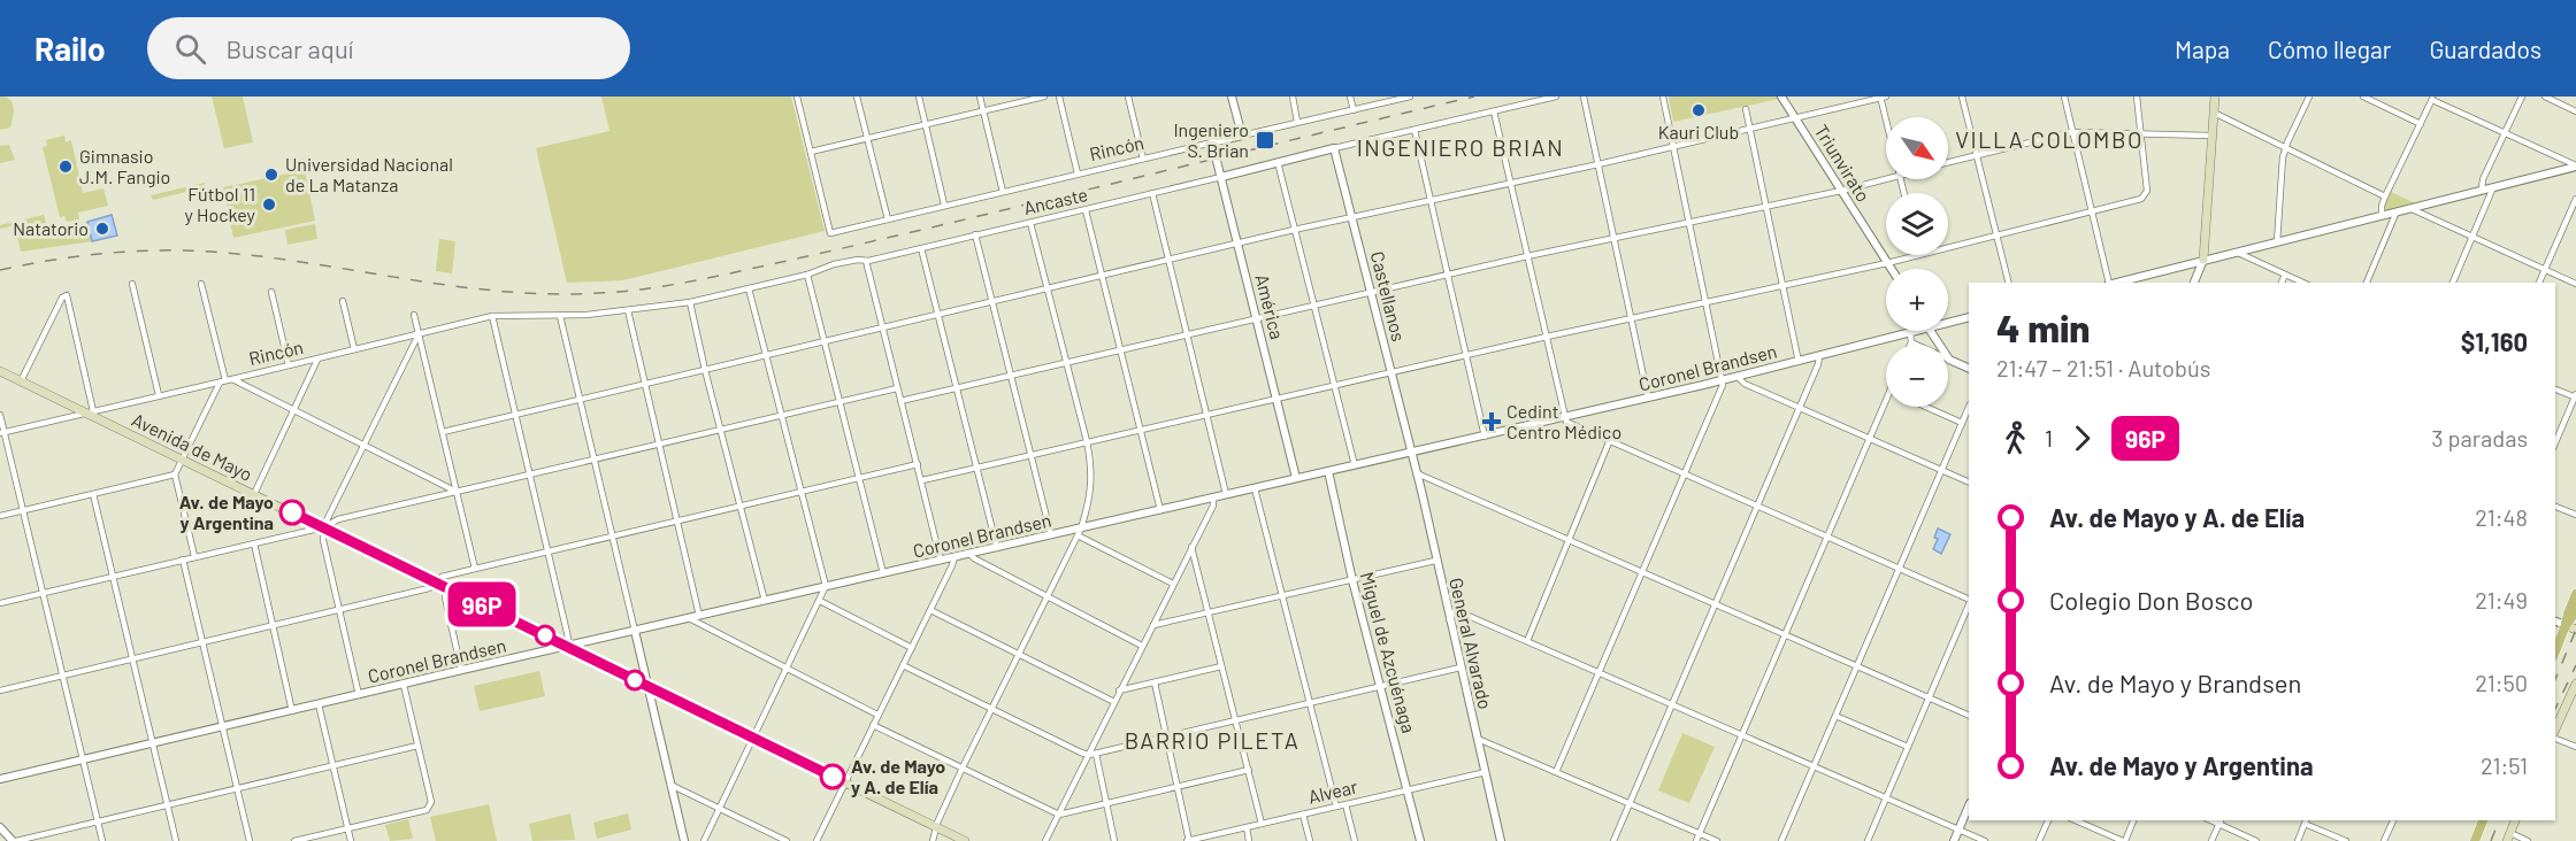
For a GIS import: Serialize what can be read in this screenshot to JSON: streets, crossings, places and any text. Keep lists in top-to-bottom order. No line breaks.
{"streets":{"main road":["Avenida de Mayo"],"street":["Rincón","Triunvirato","Ancaste","Castellanos","América","Coronel Brandsen","General Alvarado","Miguel de Azcuénaga","Alvear"]},"crossings":[["Rincón","Ancaste"],["Rincón","América"],["Rincón","Avenida de Mayo"],["Ancaste","Castellanos"],["Ancaste","América"],["Castellanos","Coronel Brandsen"],["Castellanos","General Alvarado"],["América","Coronel Brandsen"],["Coronel Brandsen","Avenida de Mayo"],["Coronel Brandsen","General Alvarado"],["Coronel Brandsen","Miguel de Azcuénaga"],["General Alvarado","Alvear"],["Miguel de Azcuénaga","Alvear"]],"districts":["VILLA COLOMBO","INGENIERO BRIAN","BARRIO PILETA"],"places":{"other":["Kauri Club","Gimnasio J.M. Fangio","Universidad Nacional de La Matanza","Fútbol 11 y Hockey","Natatorio","Av. de Mayo y Argentina","Av. de Mayo y A. de Elía"],"transit":["Ingeniero S. Brian"],"health":["Cedint Centro Médico"]},"lines":["bus line 96P"],"north":"bottom right","page":{"header":"Railo","search":"Buscar aquí","nav":["Mapa","Cómo llegar","Guardados"],"on_map":"96P","map_buttons":["+","−"],"heading":["4 min","21:47 – 21:51 · Autobús","$1,160"],"legs":["1","96P","3 paradas"],"list":[{"name":"Av. de Mayo y A. de Elía","value":"21:48"},{"name":"Colegio Don Bosco","value":"21:49"},{"name":"Av. de Mayo y Brandsen","value":"21:50"},{"name":"Av. de Mayo y Argentina","value":"21:51"}]}}
